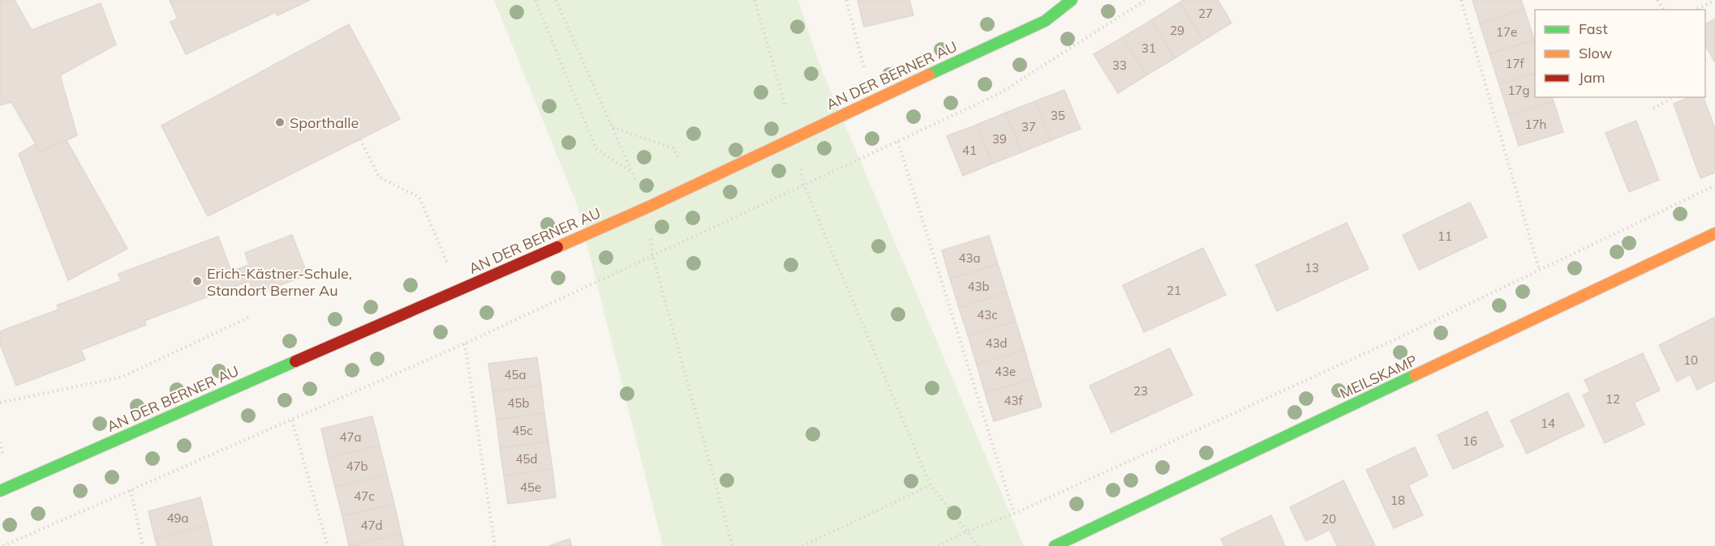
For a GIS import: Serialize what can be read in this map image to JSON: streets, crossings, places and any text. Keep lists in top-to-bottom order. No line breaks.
{"streets":{"street":["AN DER BERNER AU","MEILSKAMP"]},"places":["Sporthalle","Erich-Kästner-Schule, Standort Berner Au"],"house_numbers":["27","29","17e","31","17f","33","17g","35","17h","37","39","41","11","43a","13","43b","21","43c","43d","10","43e","45a","23","12","43f","45b","14","45c","47a","16","45d","47b","45e","47c","18","49a","20","47d"],"legend":["Fast","Slow","Jam"]}
